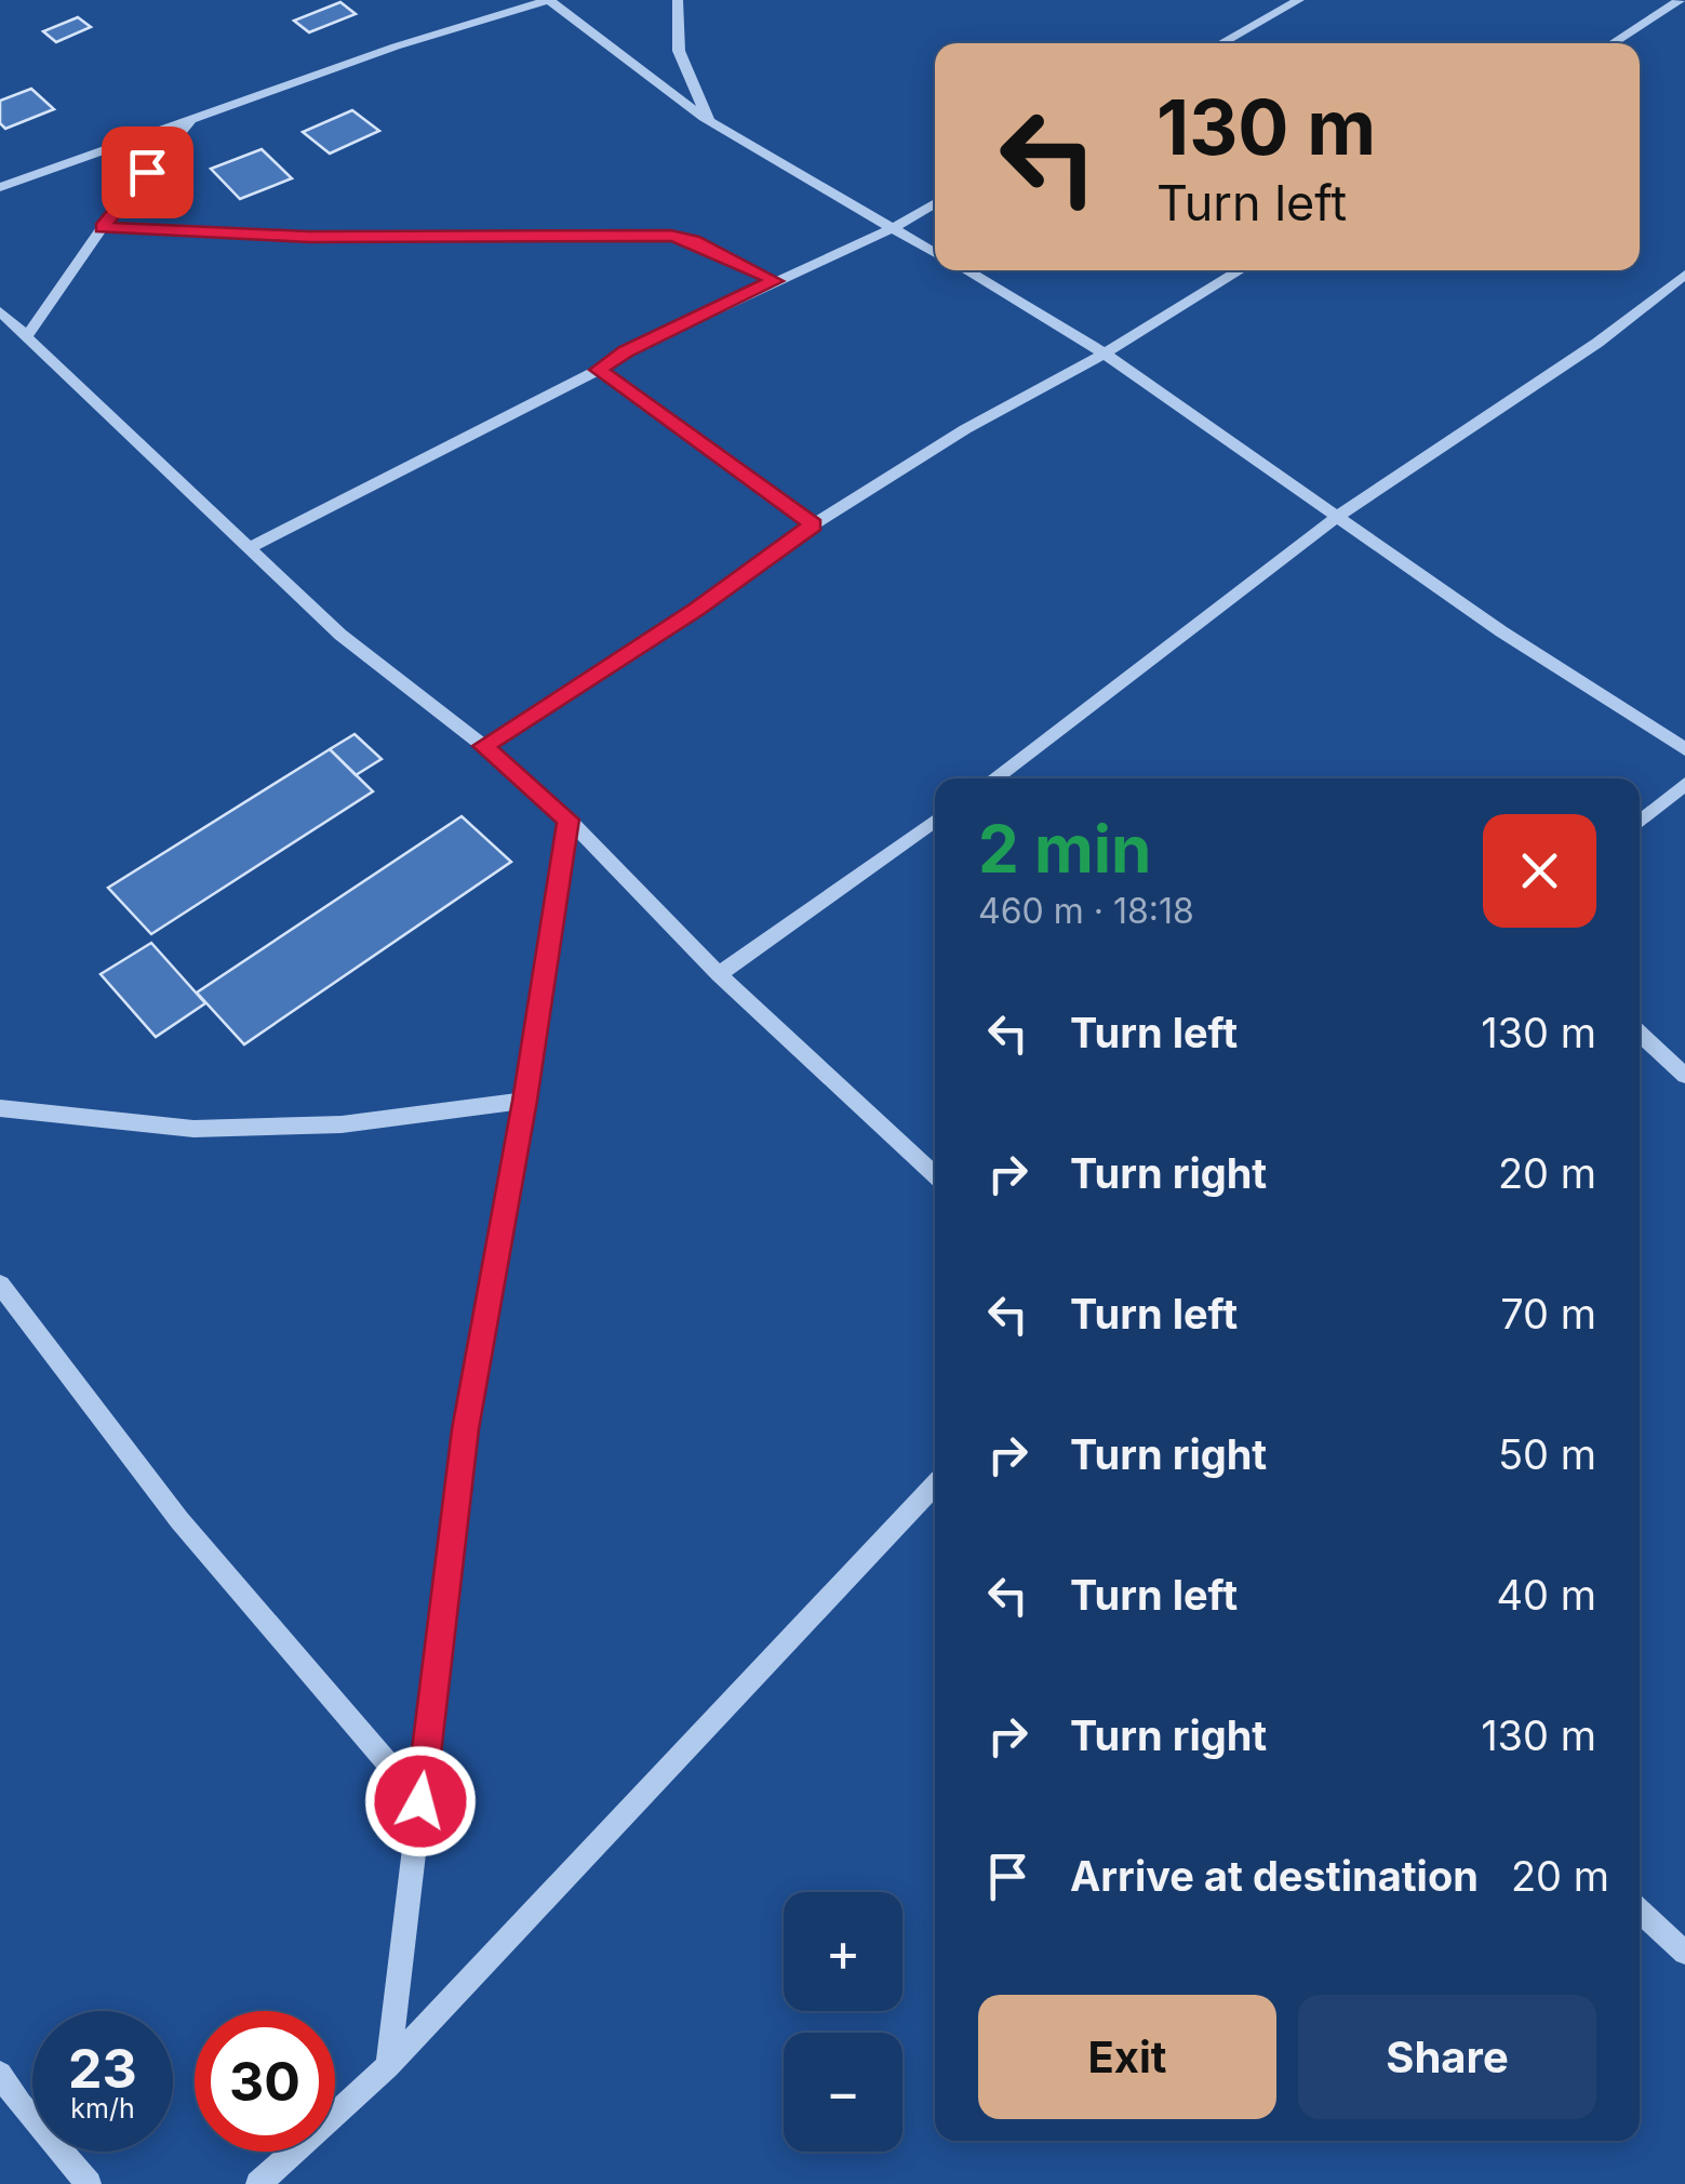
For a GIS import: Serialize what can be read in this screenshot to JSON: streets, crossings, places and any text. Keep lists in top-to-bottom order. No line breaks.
{"page":{"turn":["130 m","Turn left"],"heading":["2 min","460 m · 18:18"],"list":[{"name":"Turn left","value":"130 m"},{"name":"Turn right","value":"20 m"},{"name":"Turn left","value":"70 m"},{"name":"Turn right","value":"50 m"},{"name":"Turn left","value":"40 m"},{"name":"Turn right","value":"130 m"},{"name":"Arrive at destination","value":"20 m"}],"map_buttons":["+","−"],"buttons":["Exit","Share"],"speed":"23 km/h","limit":"30"}}
